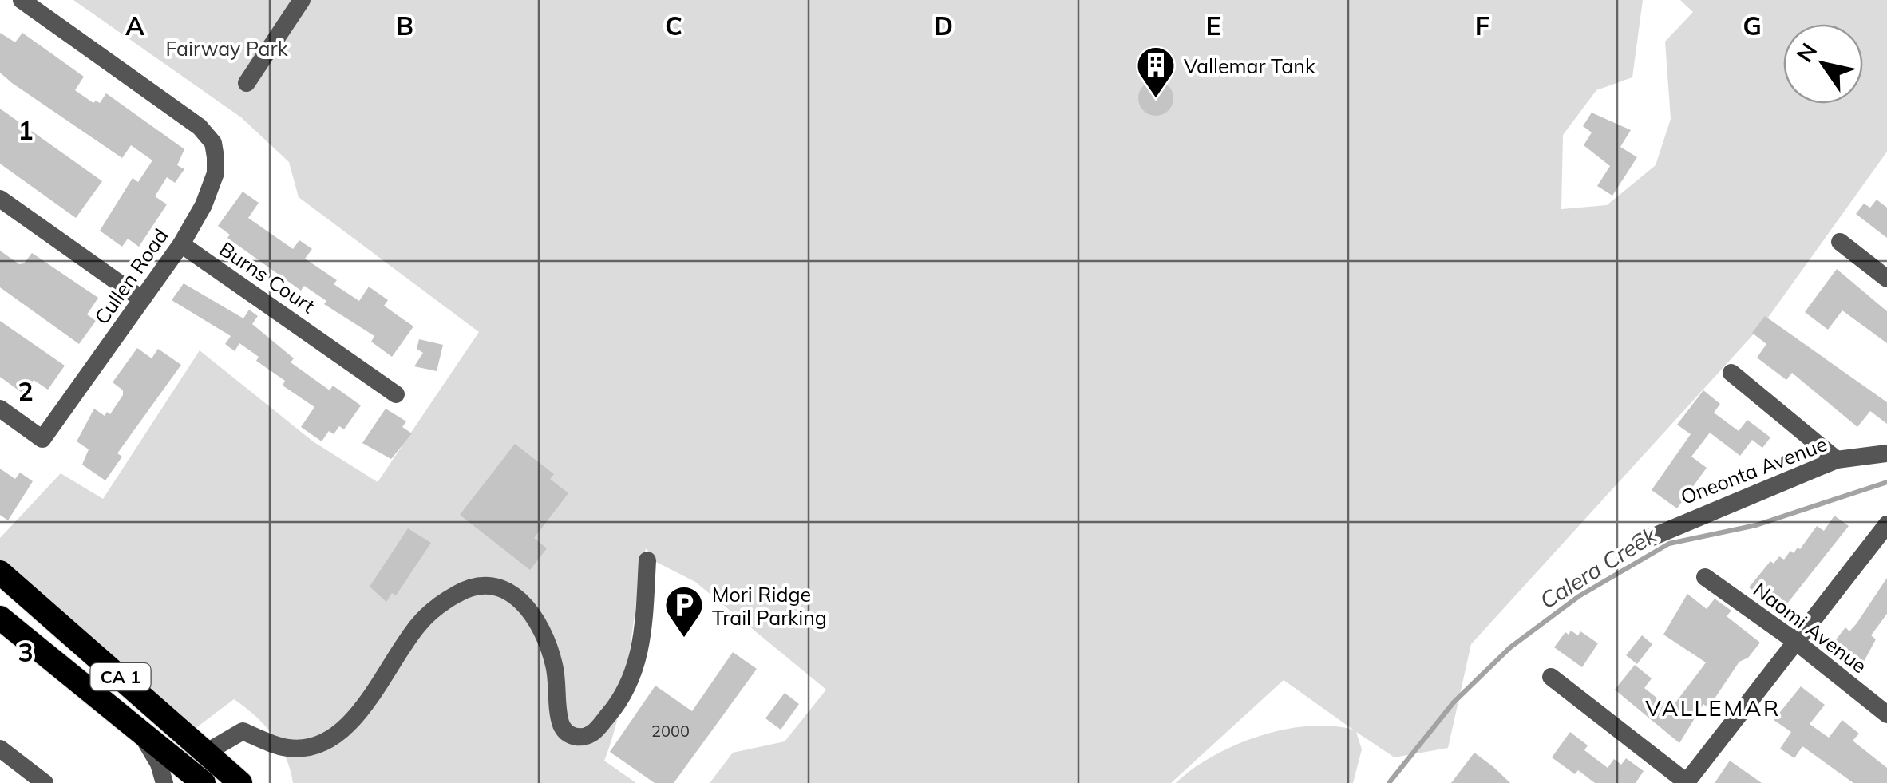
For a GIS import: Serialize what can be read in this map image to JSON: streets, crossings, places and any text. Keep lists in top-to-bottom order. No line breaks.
{"streets":{"highway":["CA 1"],"street":["Cullen Road","Burns Court","Oneonta Avenue","Naomi Avenue"]},"crossings":[["Cullen Road","Burns Court"]],"districts":["VALLEMAR"],"water":["Calera Creek"],"parks":["Fairway Park"],"places":{"building":["Vallemar Tank"],"parking":["Mori Ridge Trail Parking"]},"house_numbers":["2000"],"north":"top left","grid":{"columns":["A","B","C","D","E","F","G"],"rows":["1","2","3"]}}
